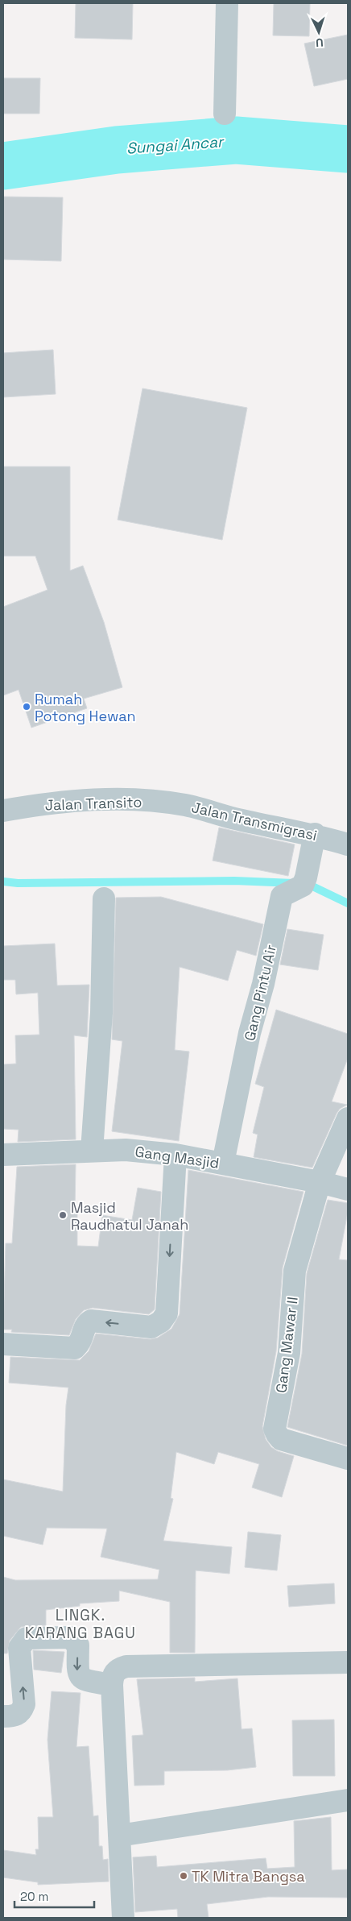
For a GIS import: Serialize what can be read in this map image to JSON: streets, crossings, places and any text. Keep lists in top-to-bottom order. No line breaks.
{"streets":{"street":["Jalan Transito","Jalan Transmigrasi","Gang Pintu Air","Gang Masjid","Gang Mawar II"]},"crossings":[["Jalan Transito","Jalan Transmigrasi"],["Jalan Transmigrasi","Gang Pintu Air"],["Gang Pintu Air","Gang Masjid"],["Gang Masjid","Gang Mawar II"]],"districts":["LINGK. KARANG BAGU"],"water":["Sungai Ancar"],"places":["Rumah Potong Hewan","Masjid Raudhatul Janah","TK Mitra Bangsa"],"scale_bar":"20 m","north":"bottom"}
